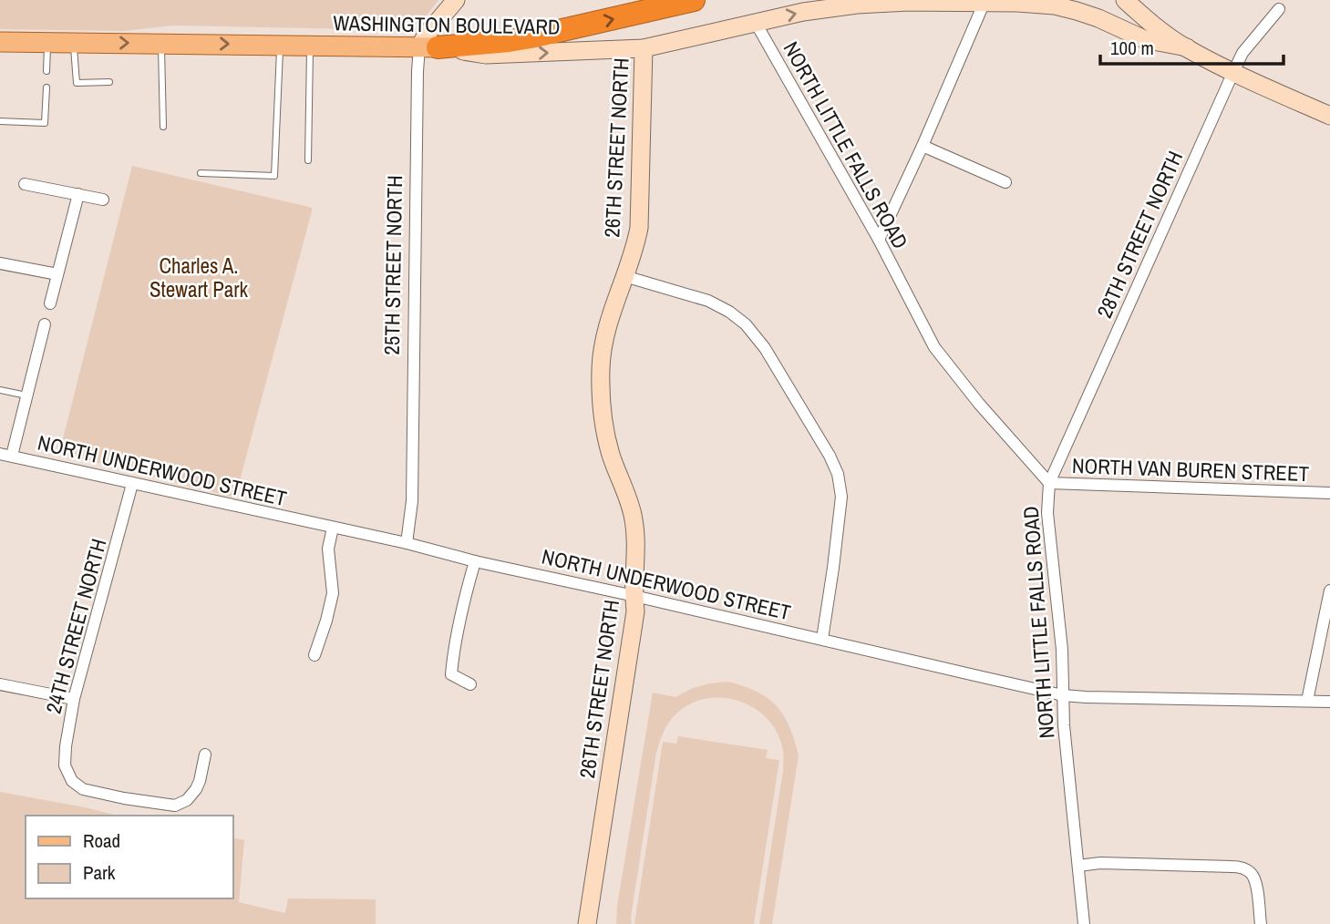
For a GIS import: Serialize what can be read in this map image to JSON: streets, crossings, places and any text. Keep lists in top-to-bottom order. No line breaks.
{"streets":{"main road":["WASHINGTON BOULEVARD","26TH STREET NORTH"],"street":["NORTH LITTLE FALLS ROAD","28TH STREET NORTH","25TH STREET NORTH","NORTH VAN BUREN STREET","NORTH UNDERWOOD STREET","24TH STREET NORTH"]},"crossings":[["WASHINGTON BOULEVARD","NORTH LITTLE FALLS ROAD"],["WASHINGTON BOULEVARD","26TH STREET NORTH"],["WASHINGTON BOULEVARD","25TH STREET NORTH"],["NORTH LITTLE FALLS ROAD","28TH STREET NORTH"],["NORTH LITTLE FALLS ROAD","NORTH VAN BUREN STREET"],["NORTH LITTLE FALLS ROAD","NORTH UNDERWOOD STREET"],["26TH STREET NORTH","NORTH UNDERWOOD STREET"],["28TH STREET NORTH","NORTH VAN BUREN STREET"],["25TH STREET NORTH","NORTH UNDERWOOD STREET"],["NORTH UNDERWOOD STREET","24TH STREET NORTH"]],"one_way":["WASHINGTON BOULEVARD"],"parks":["Charles A. Stewart Park"],"legend":["Road","Park"],"scale_bar":"100 m"}
